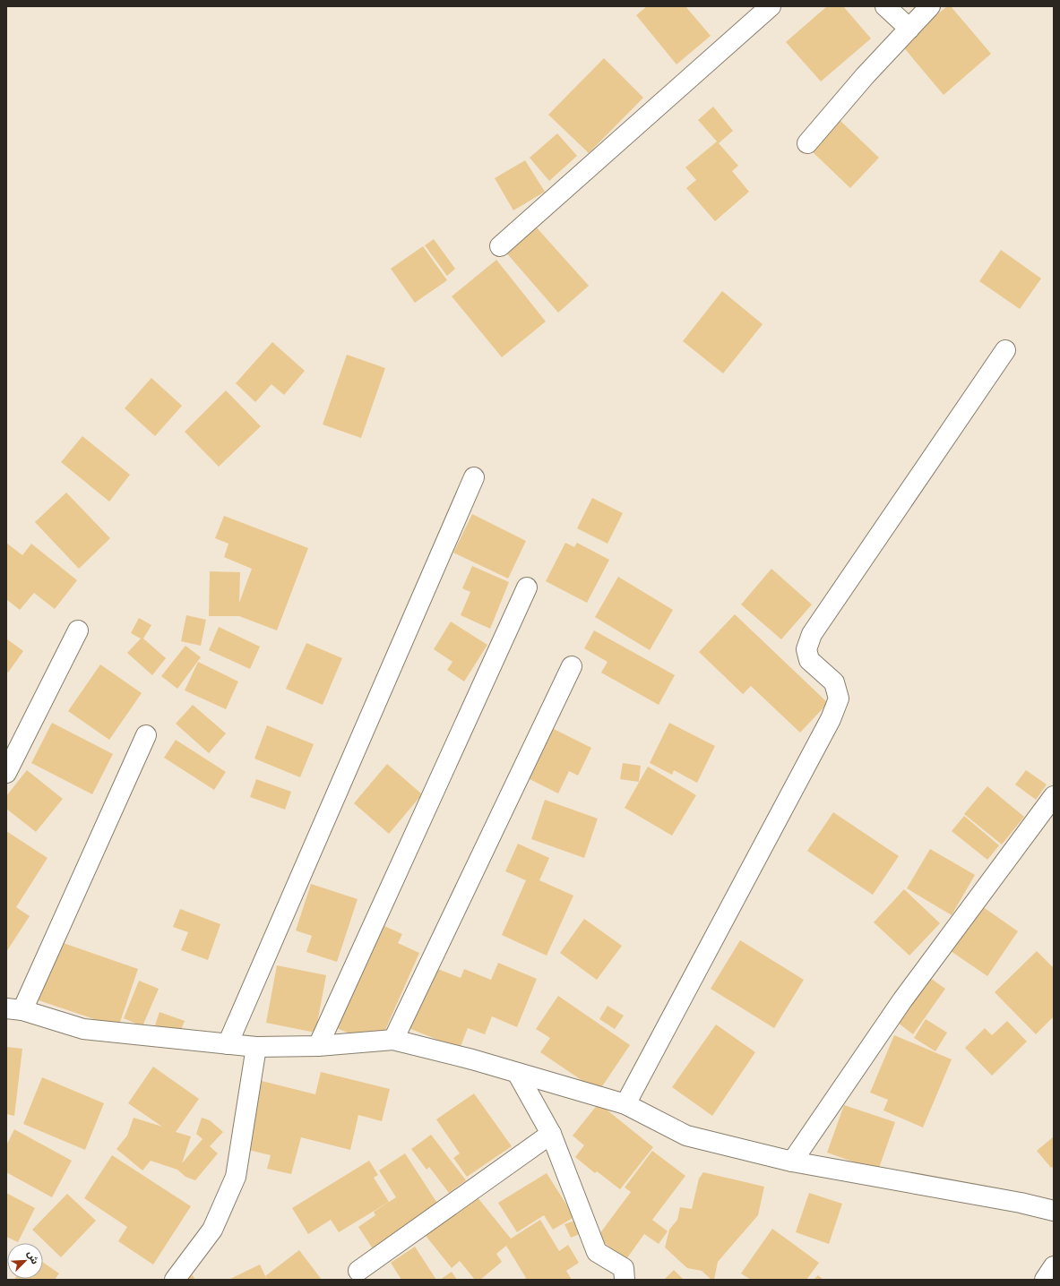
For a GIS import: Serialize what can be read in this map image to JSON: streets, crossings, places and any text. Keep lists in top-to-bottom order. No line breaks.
{"north":"top right"}
